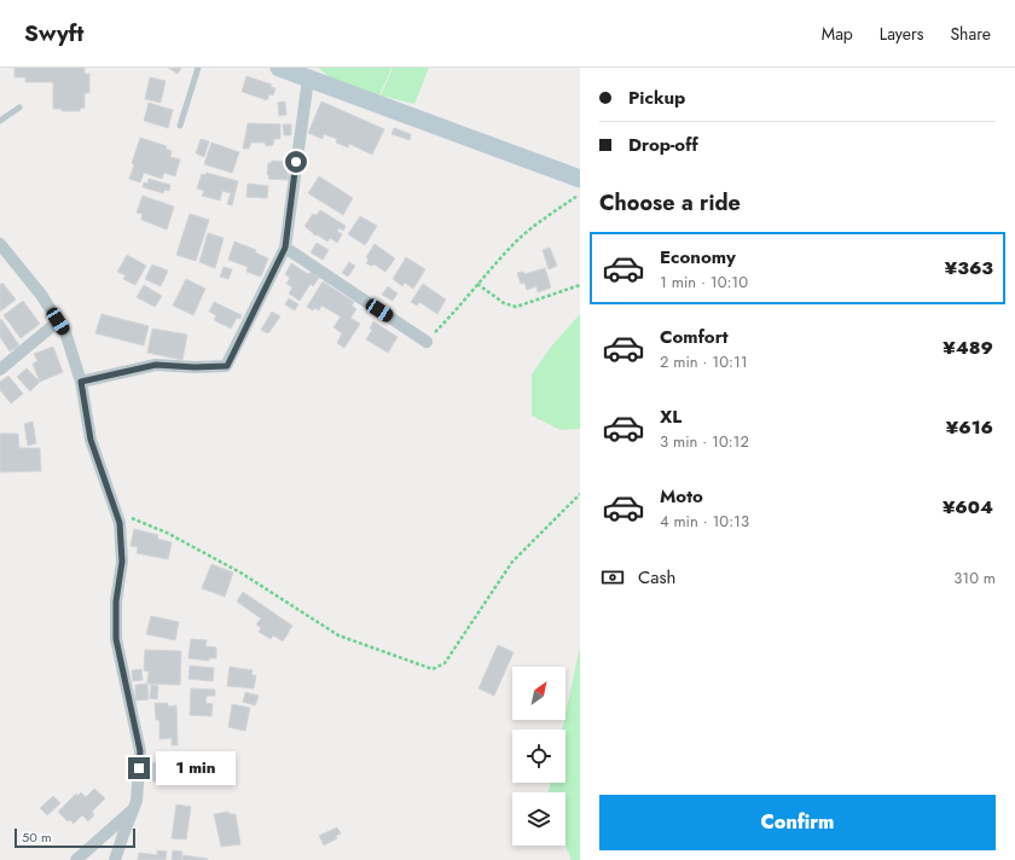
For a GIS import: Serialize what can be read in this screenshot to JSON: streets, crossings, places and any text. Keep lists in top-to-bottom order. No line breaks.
{"scale_bar":"50 m","north":"top right","page":{"header":"Swyft","nav":["Map","Layers","Share"],"banner":["Pickup","Drop-off"],"heading":"Choose a ride","list":[{"name":"Economy","note":"1 min · 10:10","value":"¥363"},{"name":"Comfort","note":"2 min · 10:11","value":"¥489"},{"name":"XL","note":"3 min · 10:12","value":"¥616"},{"name":"Moto","note":"4 min · 10:13","value":"¥604"}],"pay":["Cash","310 m"],"bubble":"1 min","buttons":"Confirm","scale":"50 m"}}
